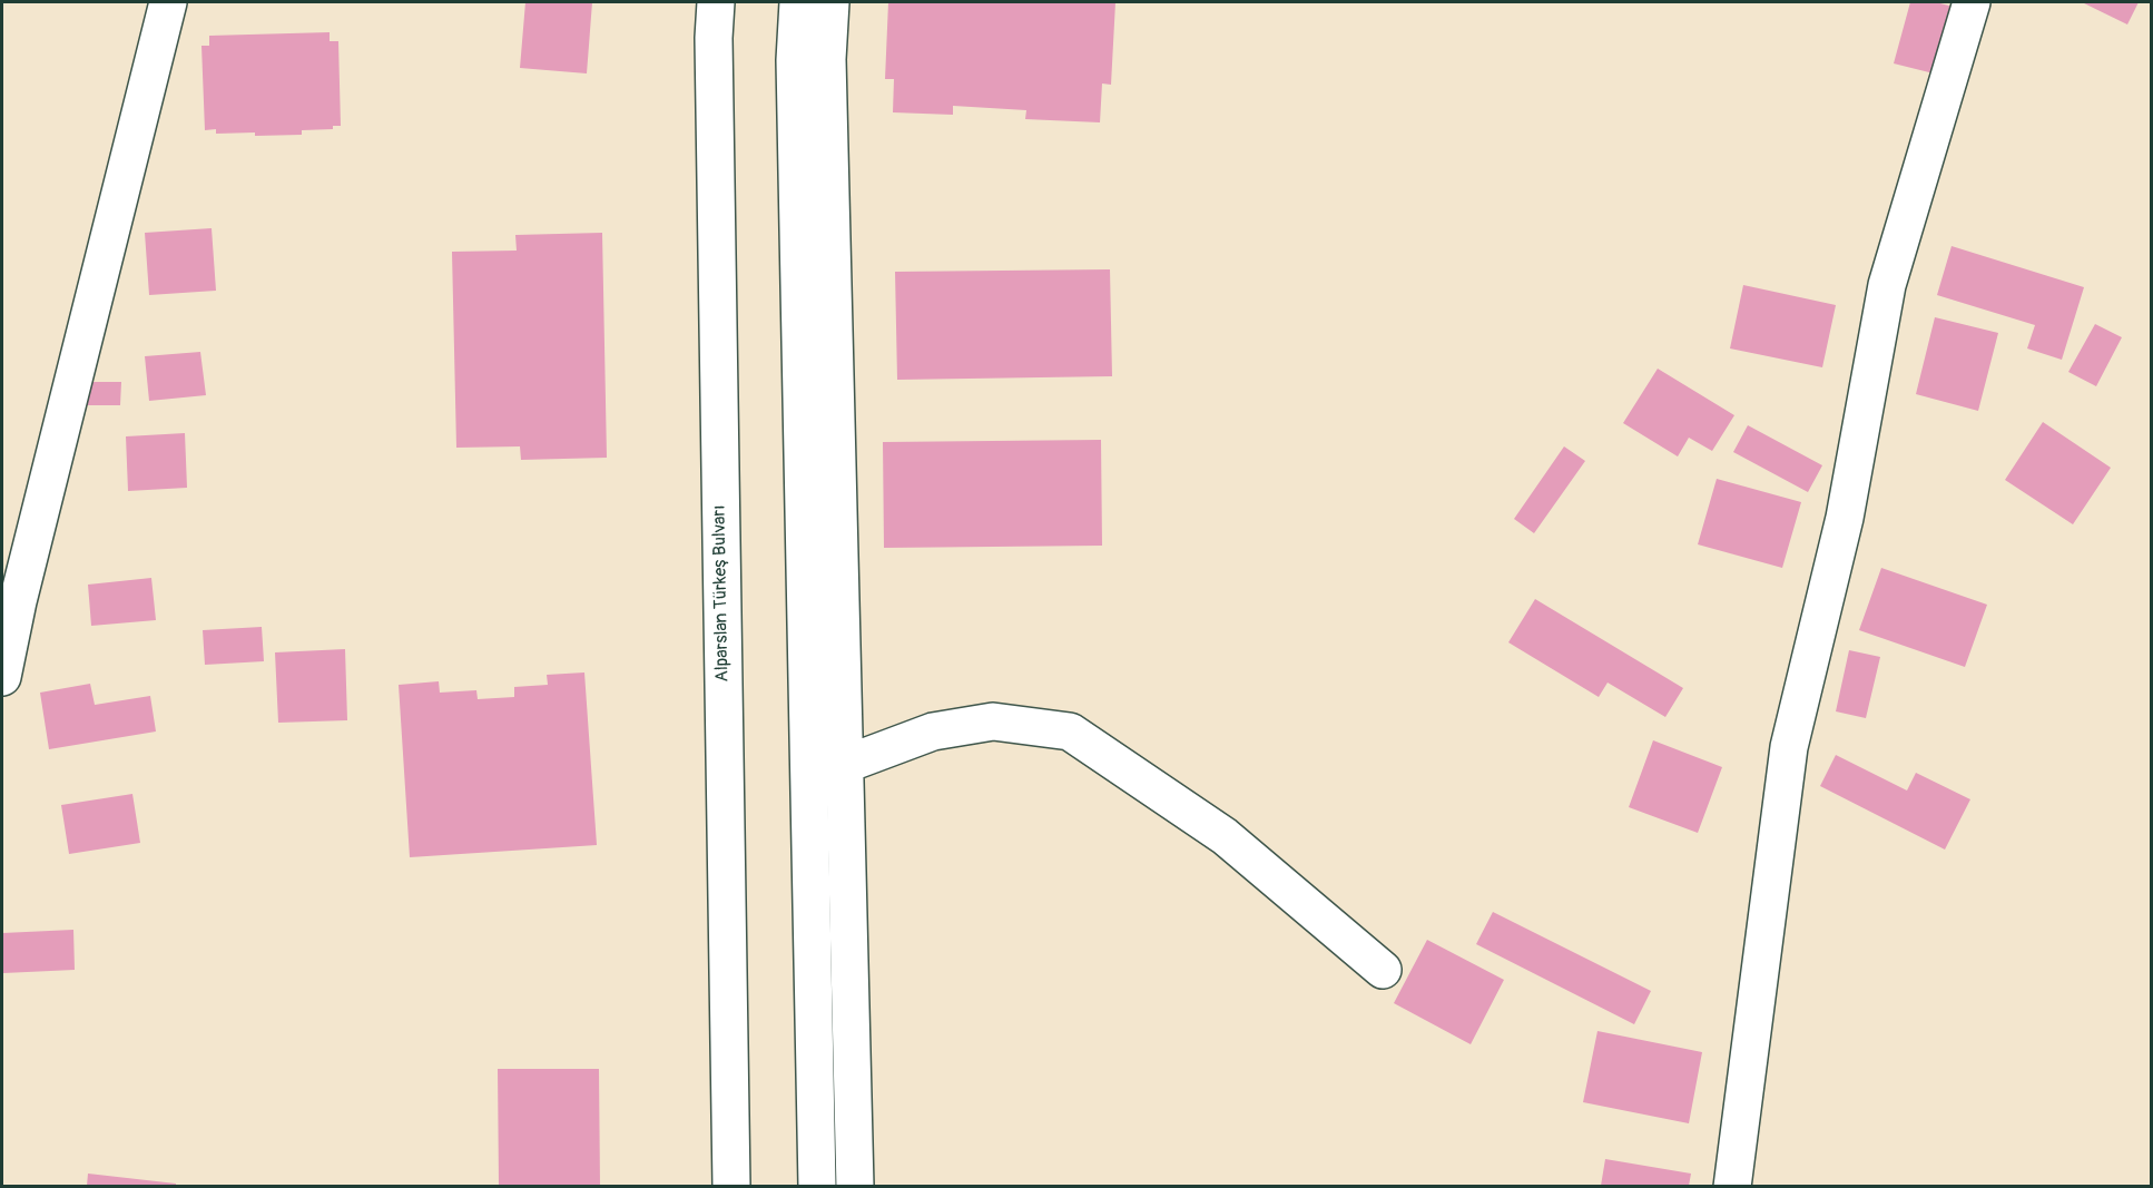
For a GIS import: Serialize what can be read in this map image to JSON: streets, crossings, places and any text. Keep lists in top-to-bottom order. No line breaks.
{"streets":{"street":["Alparslan Türkeş Bulvarı"]}}
